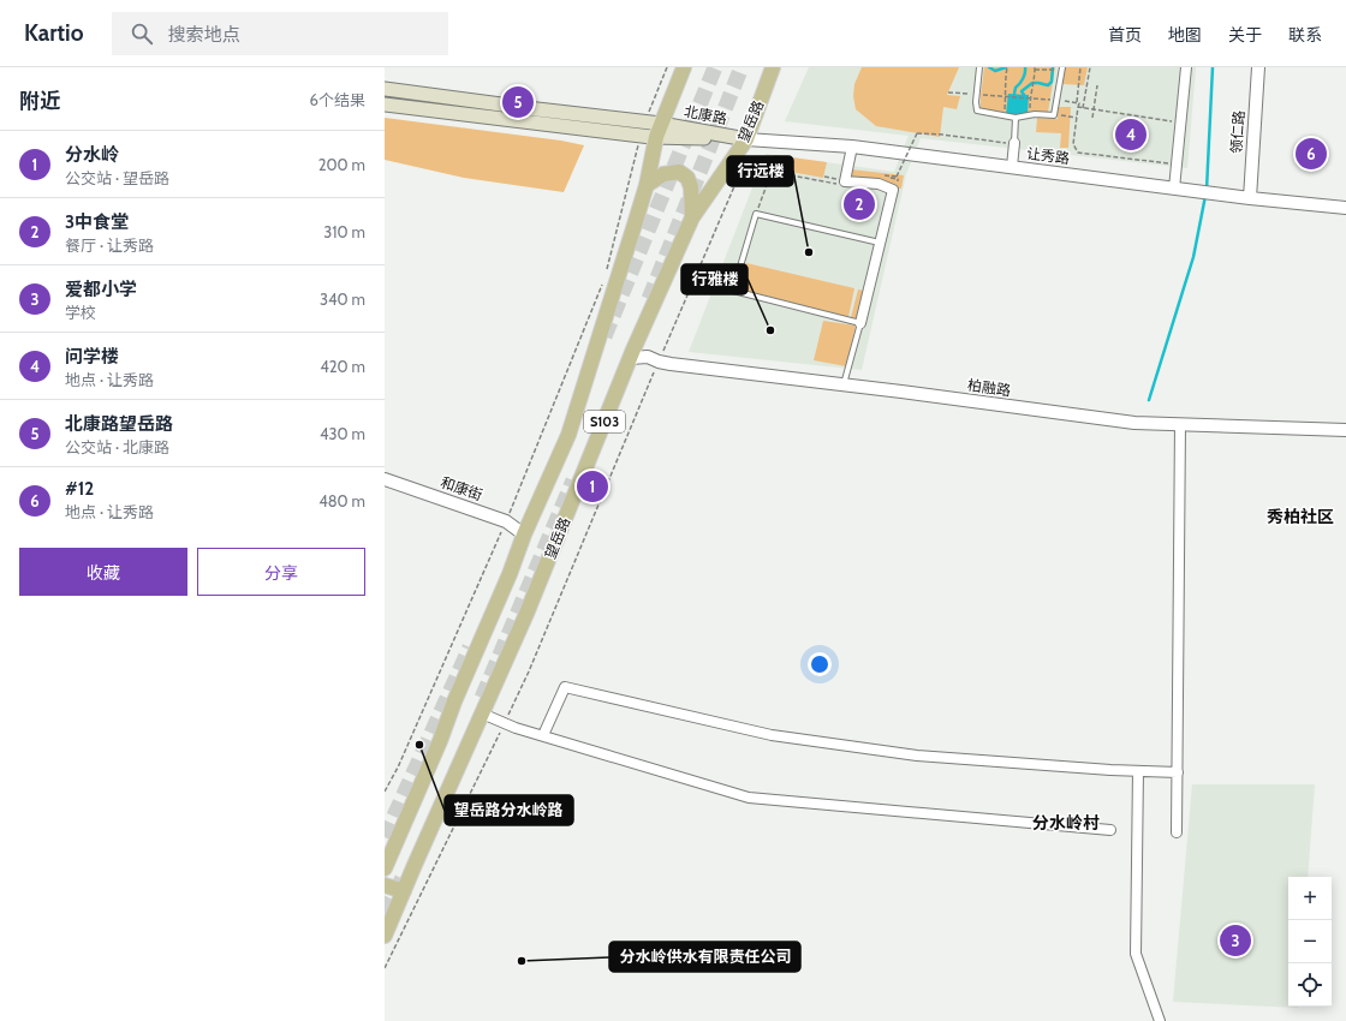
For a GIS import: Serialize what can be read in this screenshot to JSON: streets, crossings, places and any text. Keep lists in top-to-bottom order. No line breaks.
{"streets":{"main road":["北康路","望岳路","S103"],"street":["领仁路","让秀路","柏融路","和康街"]},"crossings":[["北康路","望岳路"],["北康路","让秀路"],["北康路","S103"],["望岳路","让秀路"],["望岳路","柏融路"],["领仁路","让秀路"],["S103","和康街"]],"districts":["秀柏社区","分水岭村"],"places":["行远楼","行雅楼","望岳路分水岭路","分水岭供水有限责任公司"],"page":{"header":"Kartio","search":"搜索地点","nav":["首页","地图","关于","联系"],"heading":["附近","6个结果"],"pins":["5","4","6","2","1","3"],"list":[{"mark":"1","name":"分水岭","note":"公交站 · 望岳路","value":"200 m"},{"mark":"2","name":"3中食堂","note":"餐厅 · 让秀路","value":"310 m"},{"mark":"3","name":"爱都小学","note":"学校","value":"340 m"},{"mark":"4","name":"问学楼","note":"地点 · 让秀路","value":"420 m"},{"mark":"5","name":"北康路望岳路","note":"公交站 · 北康路","value":"430 m"},{"mark":"6","name":"#12","note":"地点 · 让秀路","value":"480 m"}],"buttons":["收藏","分享"],"map_buttons":["+","−"]}}
